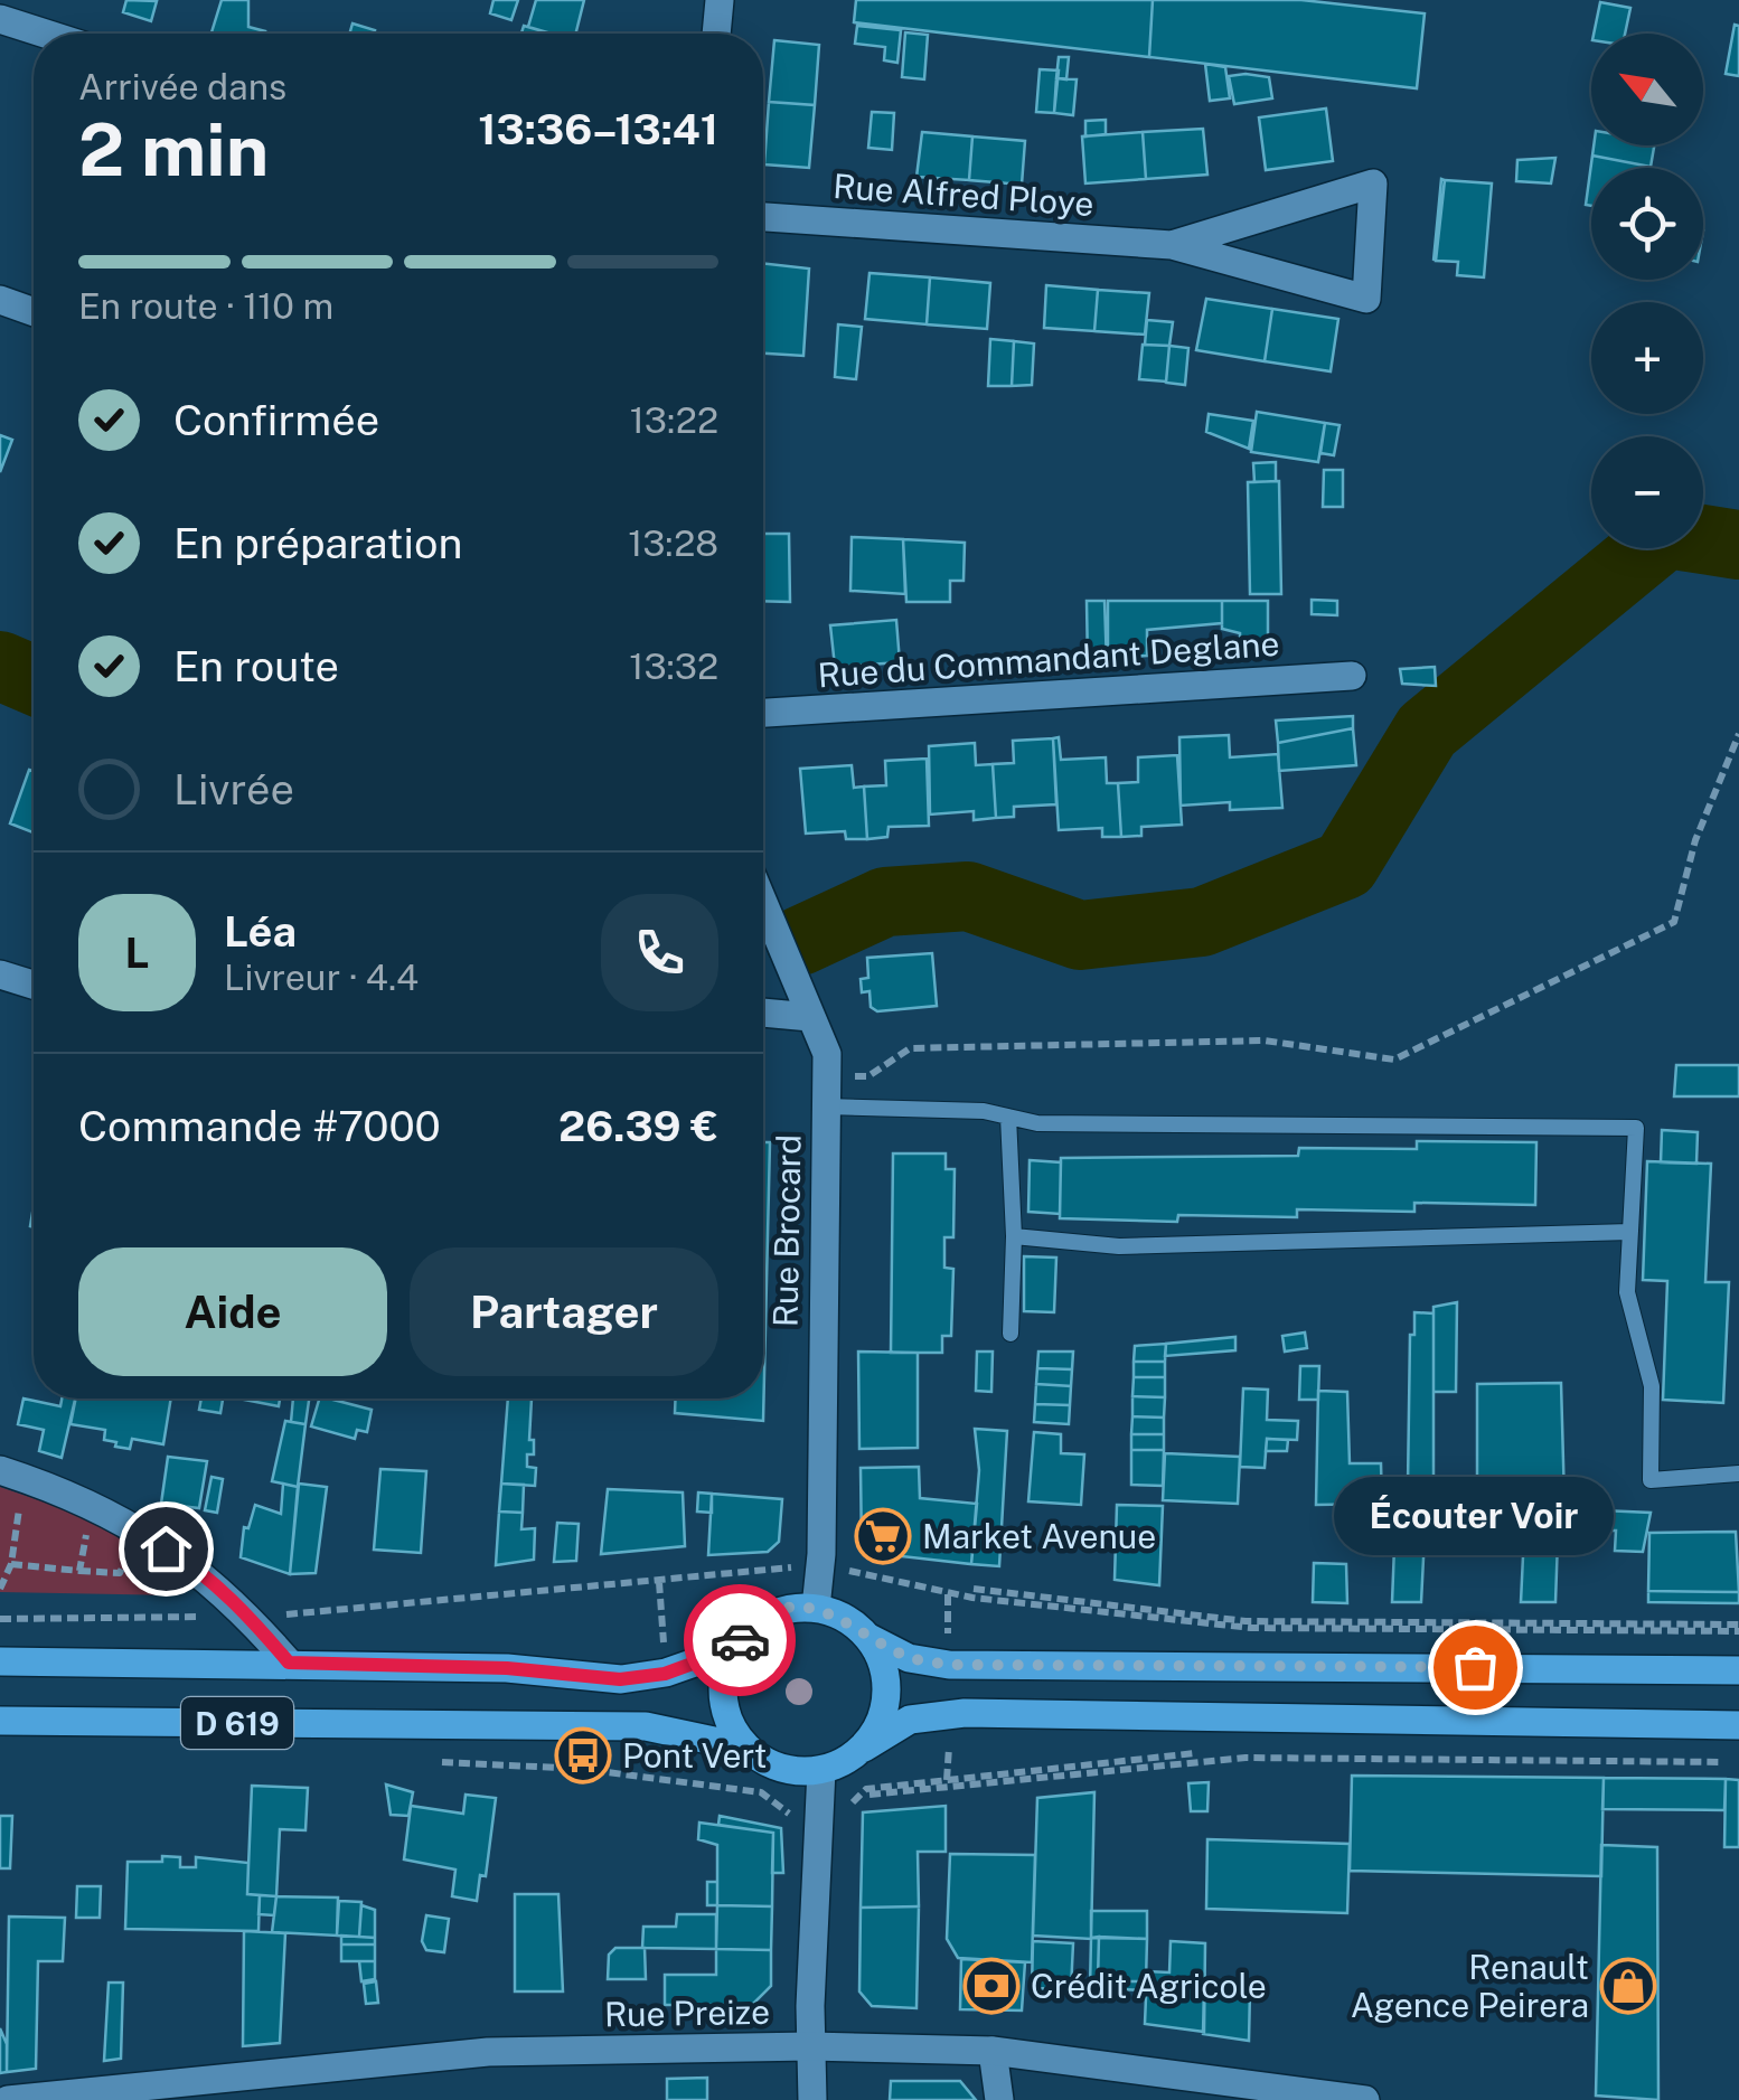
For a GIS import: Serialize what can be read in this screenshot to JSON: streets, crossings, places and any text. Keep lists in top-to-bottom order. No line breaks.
{"streets":{"main road":["D 619"],"street":["Rue Alfred Ploye","Rue du Commandant Deglane","Rue Brocard","Rue Preize"]},"crossings":[["Rue Brocard","D 619"]],"places":{"supermarket":["Market Avenue"],"other":["Écouter Voir"],"bus stop":["Pont Vert"],"bank":["Crédit Agricole"],"shop":["Renault Agence Peirera"]},"north":"top left","page":{"map_buttons":["+","−"],"heading":["2 min","Arrivée dans","13:36–13:41"],"panel":["Léa","Livreur · 4.4","Commande #7000","26.39 €"],"bar":"En route · 110 m","list":[["Confirmée","13:22"],["En préparation","13:28"],["En route","13:32"],"Livrée"],"round":"L","buttons":["Aide","Partager"],"bubble":"Écouter Voir"}}
